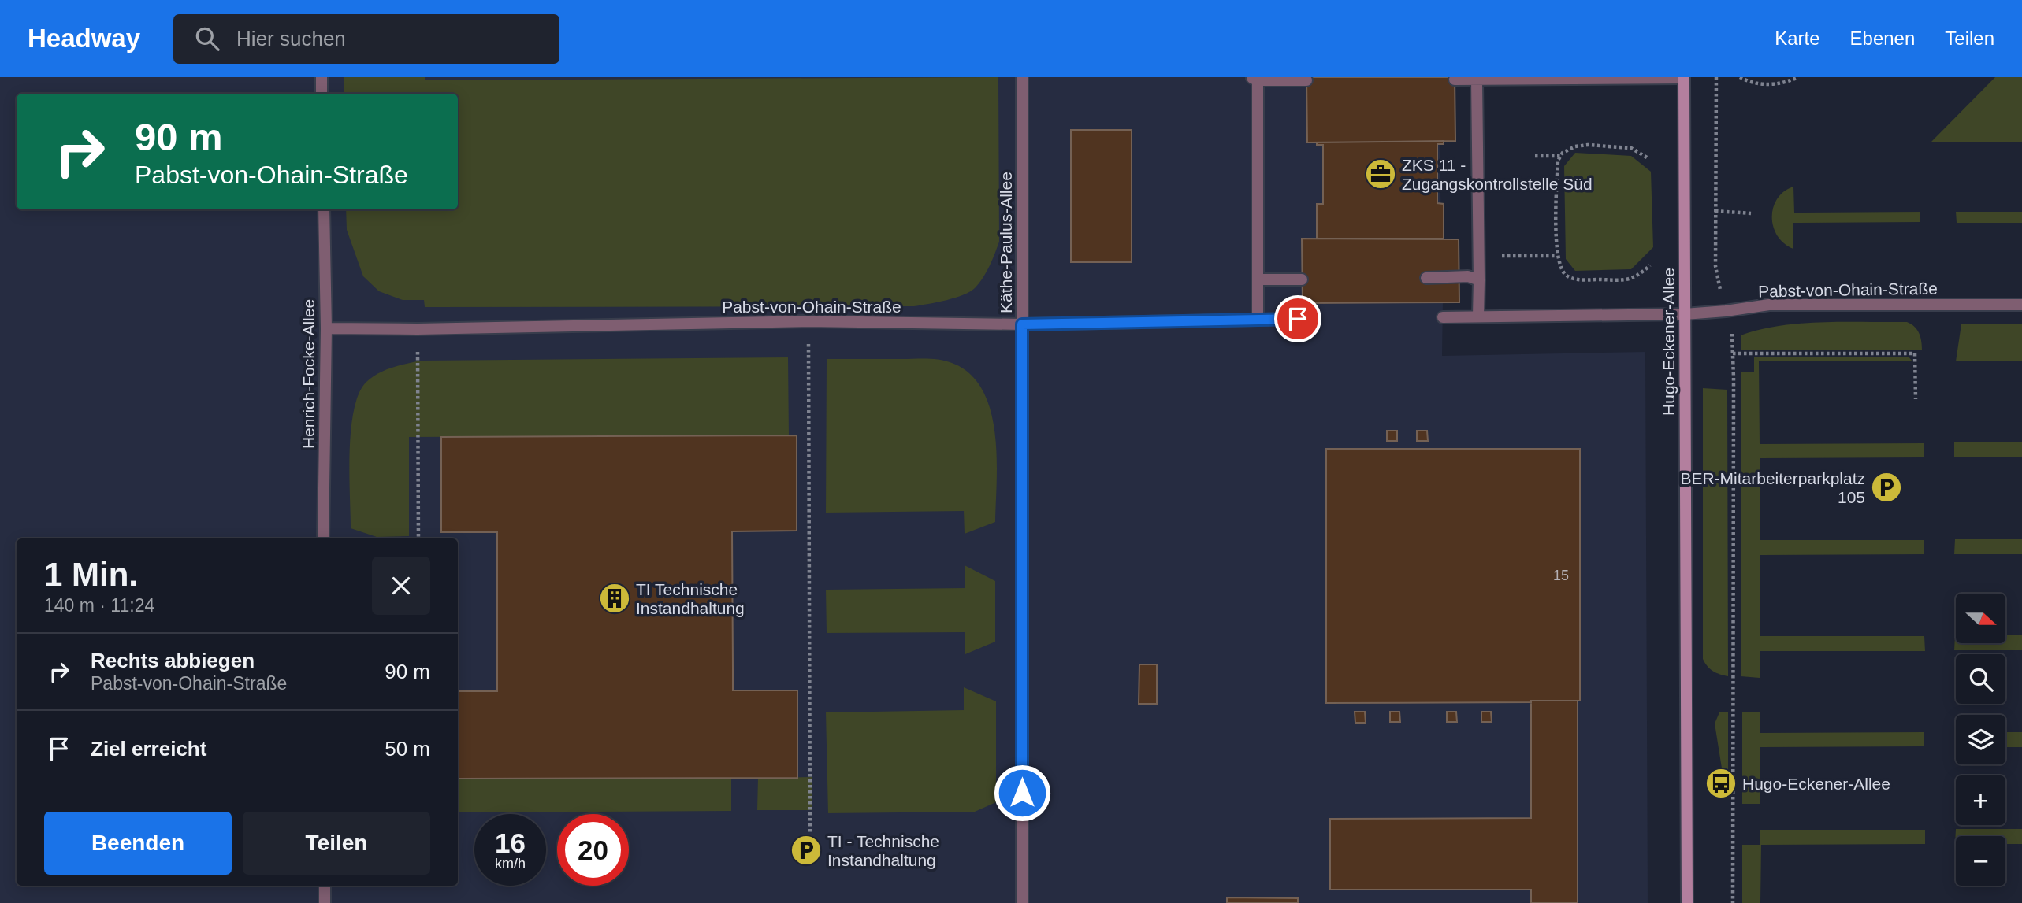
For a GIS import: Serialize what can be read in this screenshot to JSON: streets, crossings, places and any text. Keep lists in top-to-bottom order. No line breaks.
{"streets":{"street":["Käthe-Paulus-Allee","Pabst-von-Ohain-Straße","Hugo-Eckener-Allee","Henrich-Focke-Allee"]},"crossings":[["Käthe-Paulus-Allee","Pabst-von-Ohain-Straße"],["Pabst-von-Ohain-Straße","Hugo-Eckener-Allee"],["Pabst-von-Ohain-Straße","Henrich-Focke-Allee"]],"places":{"office":["ZKS 11 - Zugangskontrollstelle Süd"],"parking":["BER-Mitarbeiterparkplatz 105","TI - Technische Instandhaltung"],"building":["TI Technische Instandhaltung"],"bus stop":["Hugo-Eckener-Allee"]},"house_numbers":["15"],"north":"right","page":{"header":"Headway","search":"Hier suchen","nav":["Karte","Ebenen","Teilen"],"turn":["90 m","Pabst-von-Ohain-Straße"],"heading":["1 Min.","140 m · 11:24"],"map_buttons":["+","−"],"list":[{"name":"Rechts abbiegen","note":"Pabst-von-Ohain-Straße","value":"90 m"},{"name":"Ziel erreicht","value":"50 m"}],"buttons":["Beenden","Teilen"],"speed":"16 km/h","limit":"20"}}
